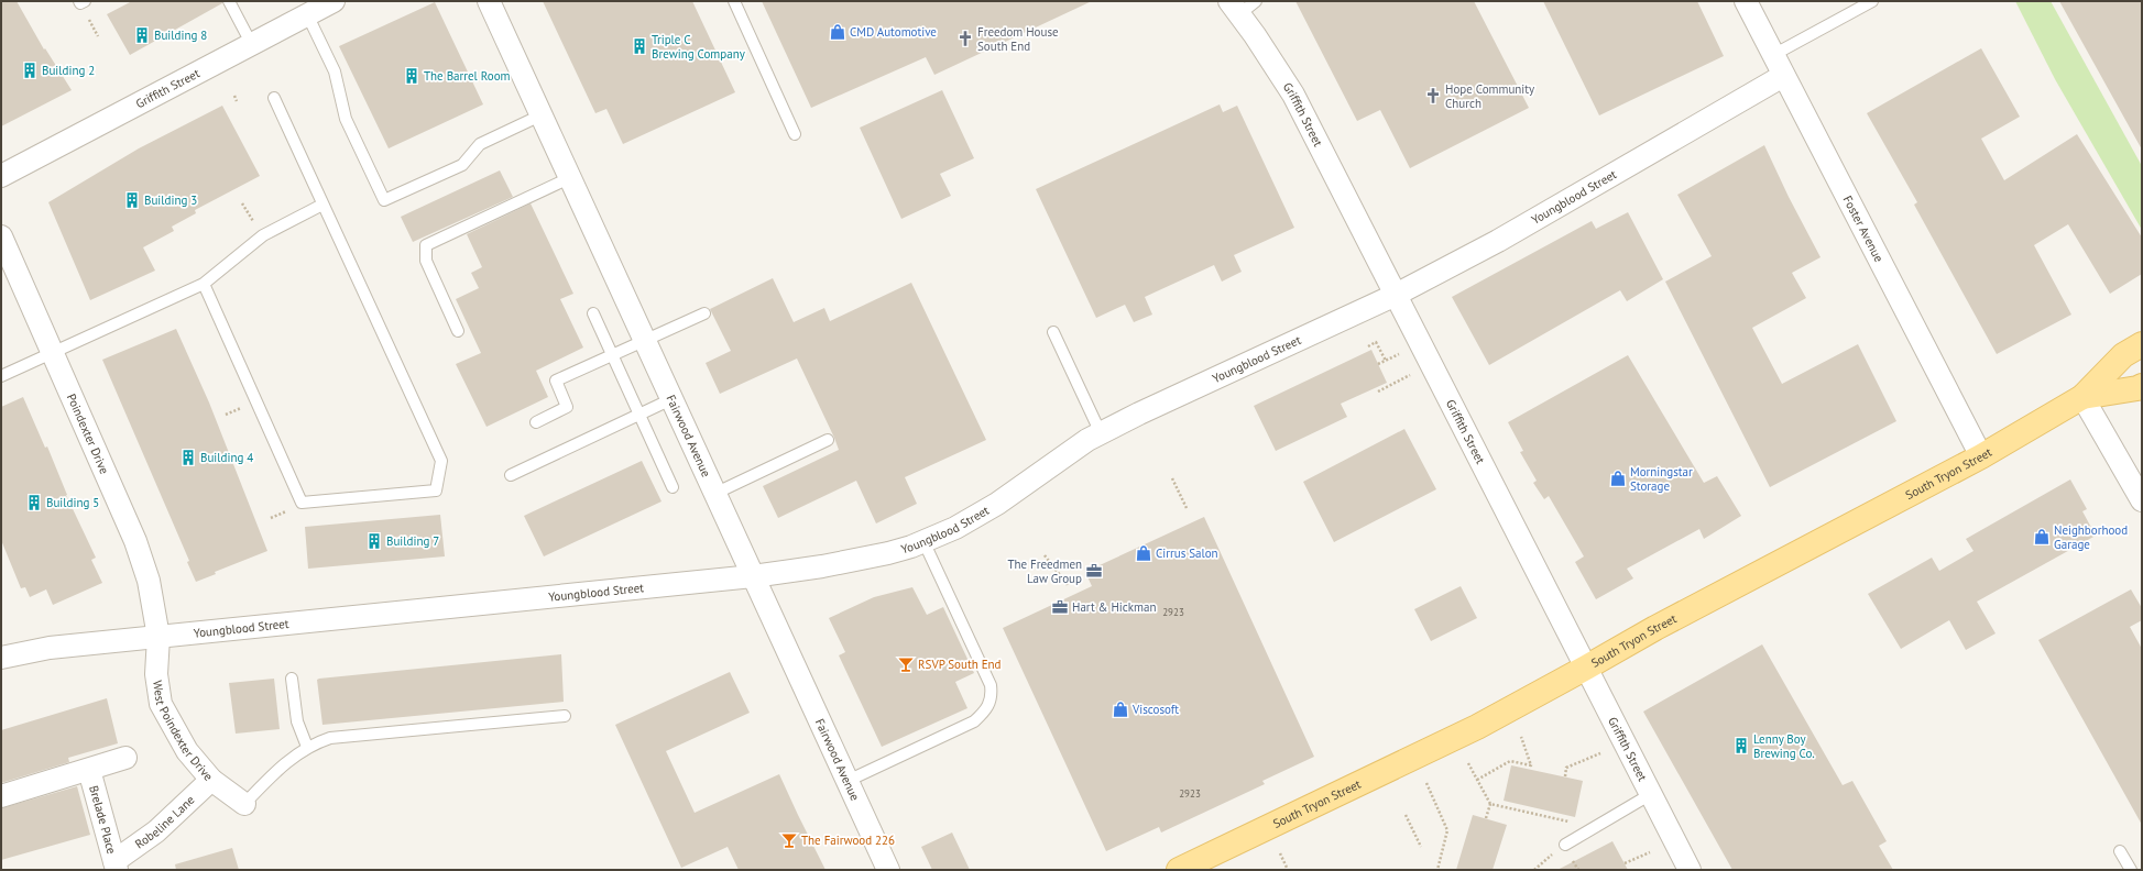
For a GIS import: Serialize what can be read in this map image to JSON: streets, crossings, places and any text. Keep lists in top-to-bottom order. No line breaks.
{"streets":{"main road":["South Tryon Street"],"street":["Griffith Street","Youngblood Street","Foster Avenue","Poindexter Drive","Fairwood Avenue","West Poindexter Drive","Brelade Place","Robeline Lane"]},"crossings":[["Griffith Street","Youngblood Street"],["Griffith Street","South Tryon Street"],["Youngblood Street","Foster Avenue"],["Youngblood Street","Poindexter Drive"],["Youngblood Street","Fairwood Avenue"],["Youngblood Street","West Poindexter Drive"],["Foster Avenue","South Tryon Street"],["Poindexter Drive","West Poindexter Drive"],["West Poindexter Drive","Robeline Lane"],["Brelade Place","Robeline Lane"]],"places":{"shop":["CMD Automotive","Morningstar Storage","Neighborhood Garage","Cirrus Salon","Viscosoft"],"building":["Building 8","Triple C Brewing Company","Building 2","The Barrel Room","Building 3","Building 4","Building 5","Building 7","Lenny Boy Brewing Co."],"church":["Freedom House South End","Hope Community Church"],"office":["The Freedmen Law Group","Hart & Hickman"],"bar":["RSVP South End","The Fairwood 226"]},"house_numbers":["2923","2923"]}
